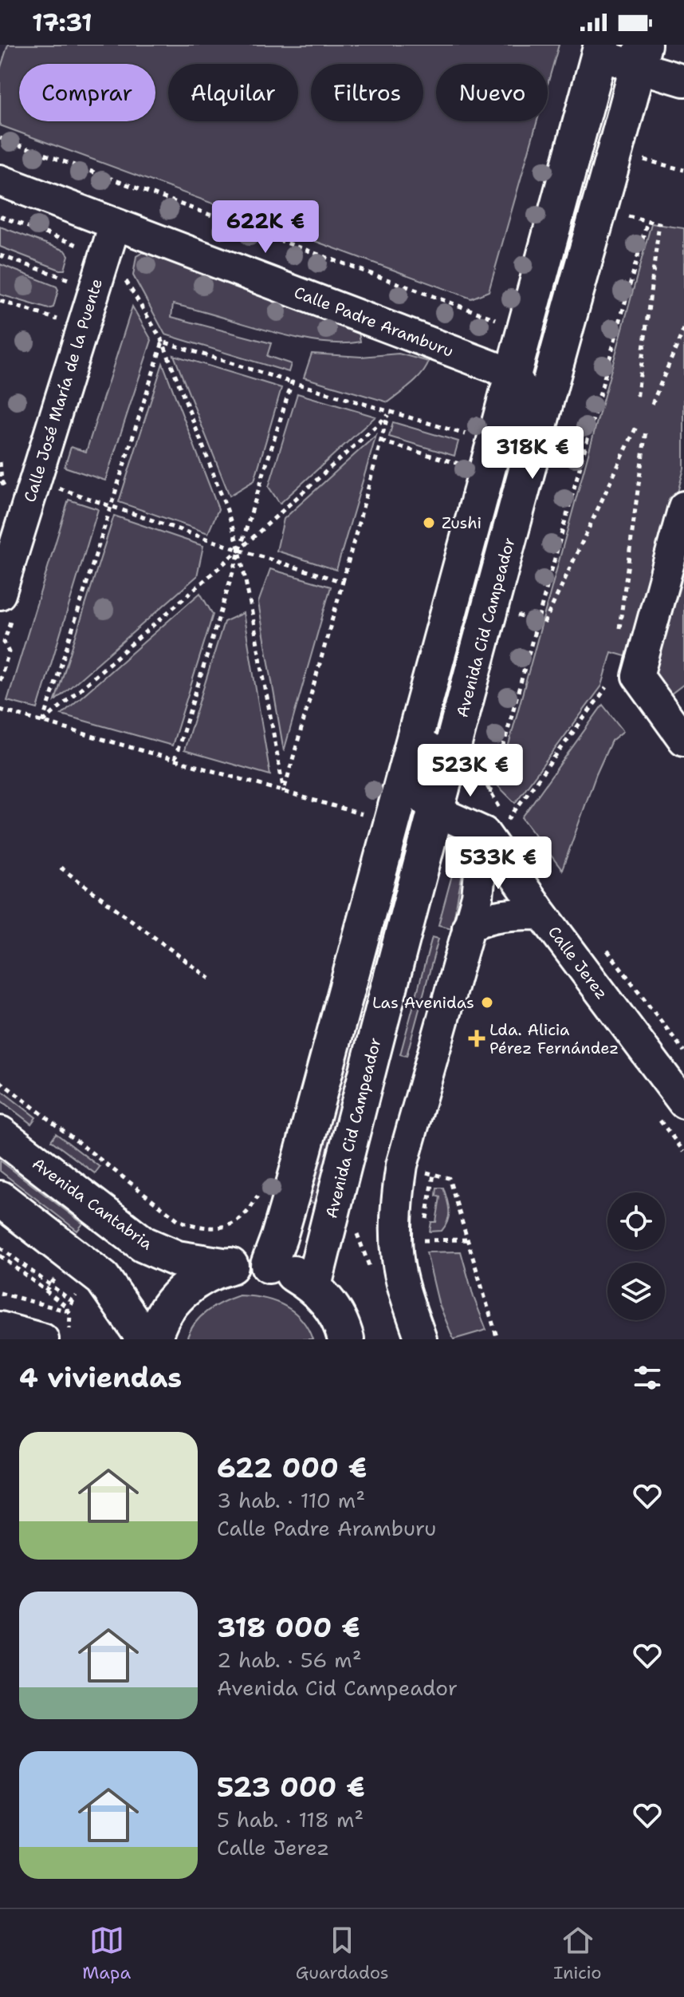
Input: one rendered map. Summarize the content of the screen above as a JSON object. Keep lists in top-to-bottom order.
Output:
{
  "streets": {
    "main road": ["Avenida Cid Campeador", "Avenida Cantabria"],
    "street": ["Calle Padre Aramburu", "Calle José María de la Puente", "Calle Jerez"]
  },
  "crossings": [
    ["Calle Padre Aramburu", "Calle José María de la Puente"]
  ],
  "places": {
    "other": ["Zushi", "Las Avenidas"],
    "health": ["Lda. Alicia Pérez Fernández"]
  },
  "page": {
    "status": "17:31",
    "chip": [
      "Comprar",
      "Alquilar",
      "Filtros",
      "Nuevo"
    ],
    "price": [
      "622K €",
      "318K €",
      "523K €",
      "533K €"
    ],
    "heading": "4 viviendas",
    "list": [
      {
        "name": "622 000 €",
        "note": "3 hab. · 110 m² · Calle Padre Aramburu"
      },
      {
        "name": "318 000 €",
        "note": "2 hab. · 56 m² · Avenida Cid Campeador"
      },
      {
        "name": "523 000 €",
        "note": "5 hab. · 118 m² · Calle Jerez"
      }
    ],
    "tabs": ["Mapa", "Guardados", "Inicio"]
  }
}
